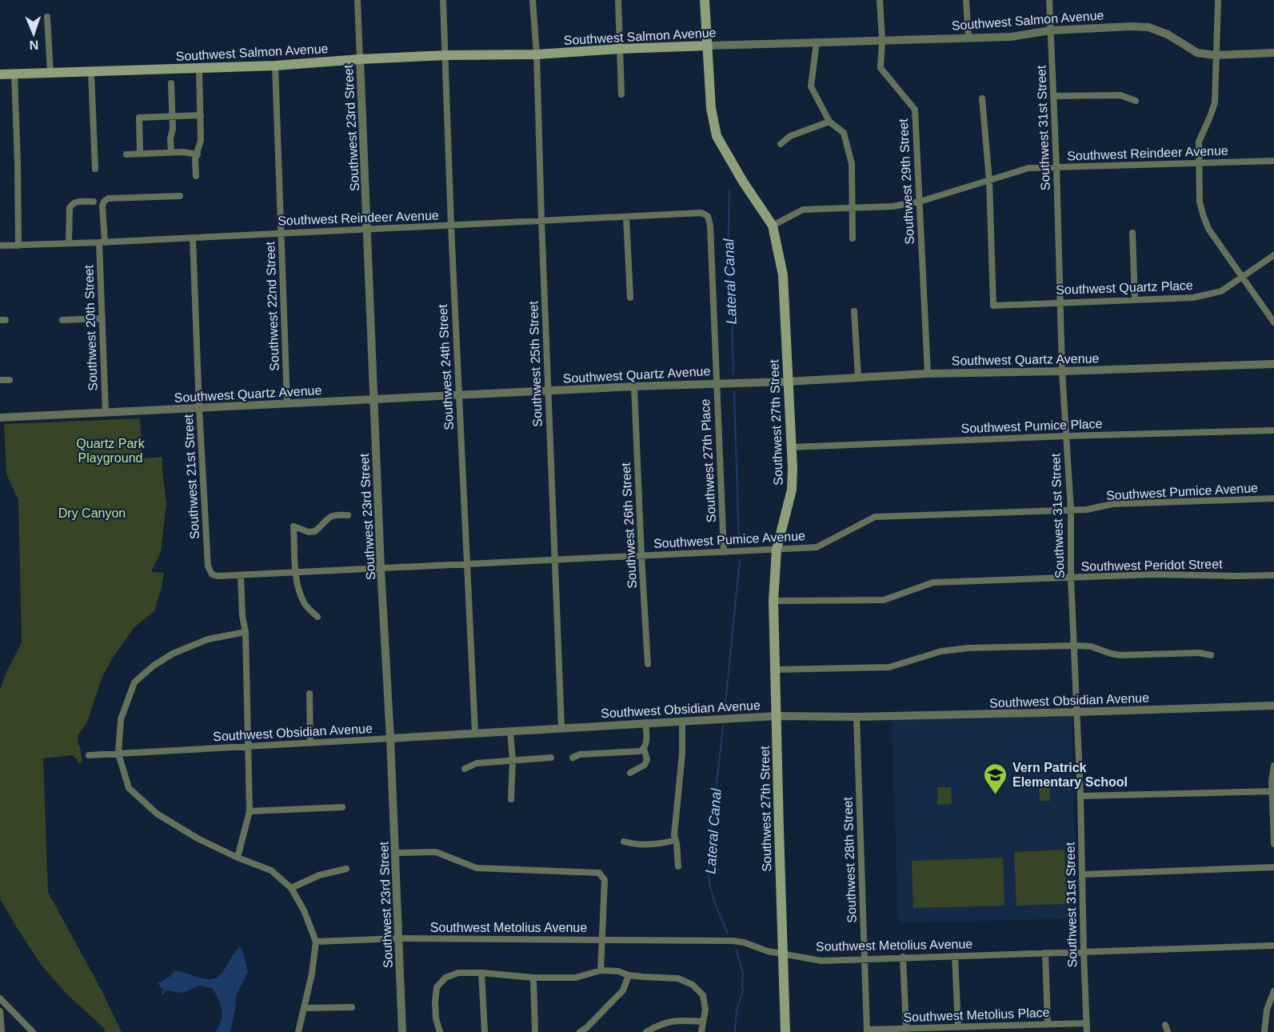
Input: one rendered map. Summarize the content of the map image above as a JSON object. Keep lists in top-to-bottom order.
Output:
{
  "streets": {
    "main road": ["Southwest Salmon Avenue", "Southwest 27th Street"],
    "street": [
      "Southwest 23rd Street",
      "Southwest 31st Street",
      "Southwest Reindeer Avenue",
      "Southwest 29th Street",
      "Southwest Quartz Place",
      "Southwest 22nd Street",
      "Southwest 20th Street",
      "Southwest Quartz Avenue",
      "Southwest 25th Street",
      "Southwest 24th Street",
      "Southwest Pumice Place",
      "Southwest 27th Place",
      "Southwest 21st Street",
      "Southwest Pumice Avenue",
      "Southwest 26th Street",
      "Southwest Peridot Street",
      "Southwest Obsidian Avenue",
      "Southwest 28th Street",
      "Southwest Metolius Avenue",
      "Southwest Metolius Place"
    ]
  },
  "crossings": [
    ["Southwest Salmon Avenue", "Southwest 23rd Street"],
    ["Southwest Salmon Avenue", "Southwest 31st Street"],
    ["Southwest Salmon Avenue", "Southwest 29th Street"],
    ["Southwest Salmon Avenue", "Southwest 22nd Street"],
    ["Southwest Salmon Avenue", "Southwest 25th Street"],
    ["Southwest Salmon Avenue", "Southwest 24th Street"],
    ["Southwest Salmon Avenue", "Southwest 27th Street"],
    ["Southwest 23rd Street", "Southwest Reindeer Avenue"],
    ["Southwest 23rd Street", "Southwest Quartz Avenue"],
    ["Southwest 23rd Street", "Southwest Pumice Avenue"],
    ["Southwest 23rd Street", "Southwest Obsidian Avenue"],
    ["Southwest 23rd Street", "Southwest Metolius Avenue"],
    ["Southwest 31st Street", "Southwest Reindeer Avenue"],
    ["Southwest 31st Street", "Southwest Quartz Place"],
    ["Southwest 31st Street", "Southwest Quartz Avenue"],
    ["Southwest 31st Street", "Southwest Pumice Place"],
    ["Southwest 31st Street", "Southwest Pumice Avenue"],
    ["Southwest 31st Street", "Southwest Peridot Street"],
    ["Southwest 31st Street", "Southwest Obsidian Avenue"],
    ["Southwest 31st Street", "Southwest Metolius Avenue"],
    ["Southwest 31st Street", "Southwest Metolius Place"],
    ["Southwest Reindeer Avenue", "Southwest 29th Street"],
    ["Southwest Reindeer Avenue", "Southwest Quartz Place"],
    ["Southwest Reindeer Avenue", "Southwest 22nd Street"],
    ["Southwest Reindeer Avenue", "Southwest 20th Street"],
    ["Southwest Reindeer Avenue", "Southwest 25th Street"],
    ["Southwest Reindeer Avenue", "Southwest 24th Street"],
    ["Southwest Reindeer Avenue", "Southwest 27th Street"],
    ["Southwest Reindeer Avenue", "Southwest 27th Place"],
    ["Southwest Reindeer Avenue", "Southwest 21st Street"],
    ["Southwest 29th Street", "Southwest Quartz Avenue"],
    ["Southwest 22nd Street", "Southwest Quartz Avenue"],
    ["Southwest 20th Street", "Southwest Quartz Avenue"],
    ["Southwest Quartz Avenue", "Southwest 25th Street"],
    ["Southwest Quartz Avenue", "Southwest 24th Street"],
    ["Southwest Quartz Avenue", "Southwest 27th Street"],
    ["Southwest Quartz Avenue", "Southwest 27th Place"],
    ["Southwest Quartz Avenue", "Southwest 21st Street"],
    ["Southwest Quartz Avenue", "Southwest 26th Street"],
    ["Southwest 25th Street", "Southwest Pumice Avenue"],
    ["Southwest 25th Street", "Southwest Obsidian Avenue"],
    ["Southwest 24th Street", "Southwest Pumice Avenue"],
    ["Southwest 24th Street", "Southwest Obsidian Avenue"],
    ["Southwest 27th Street", "Southwest Pumice Place"],
    ["Southwest 27th Street", "Southwest Pumice Avenue"],
    ["Southwest 27th Street", "Southwest Peridot Street"],
    ["Southwest 27th Street", "Southwest Obsidian Avenue"],
    ["Southwest 27th Street", "Southwest Metolius Avenue"],
    ["Southwest 27th Place", "Southwest Pumice Avenue"],
    ["Southwest 21st Street", "Southwest Pumice Avenue"],
    ["Southwest Pumice Avenue", "Southwest 26th Street"],
    ["Southwest Obsidian Avenue", "Southwest 28th Street"],
    ["Southwest 28th Street", "Southwest Metolius Avenue"],
    ["Southwest 28th Street", "Southwest Metolius Place"]
  ],
  "water": ["Lateral Canal"],
  "parks": ["Quartz Park Playground", "Dry Canyon"],
  "places": {
    "school or university": ["Vern Patrick Elementary School"]
  },
  "north": "bottom"
}
